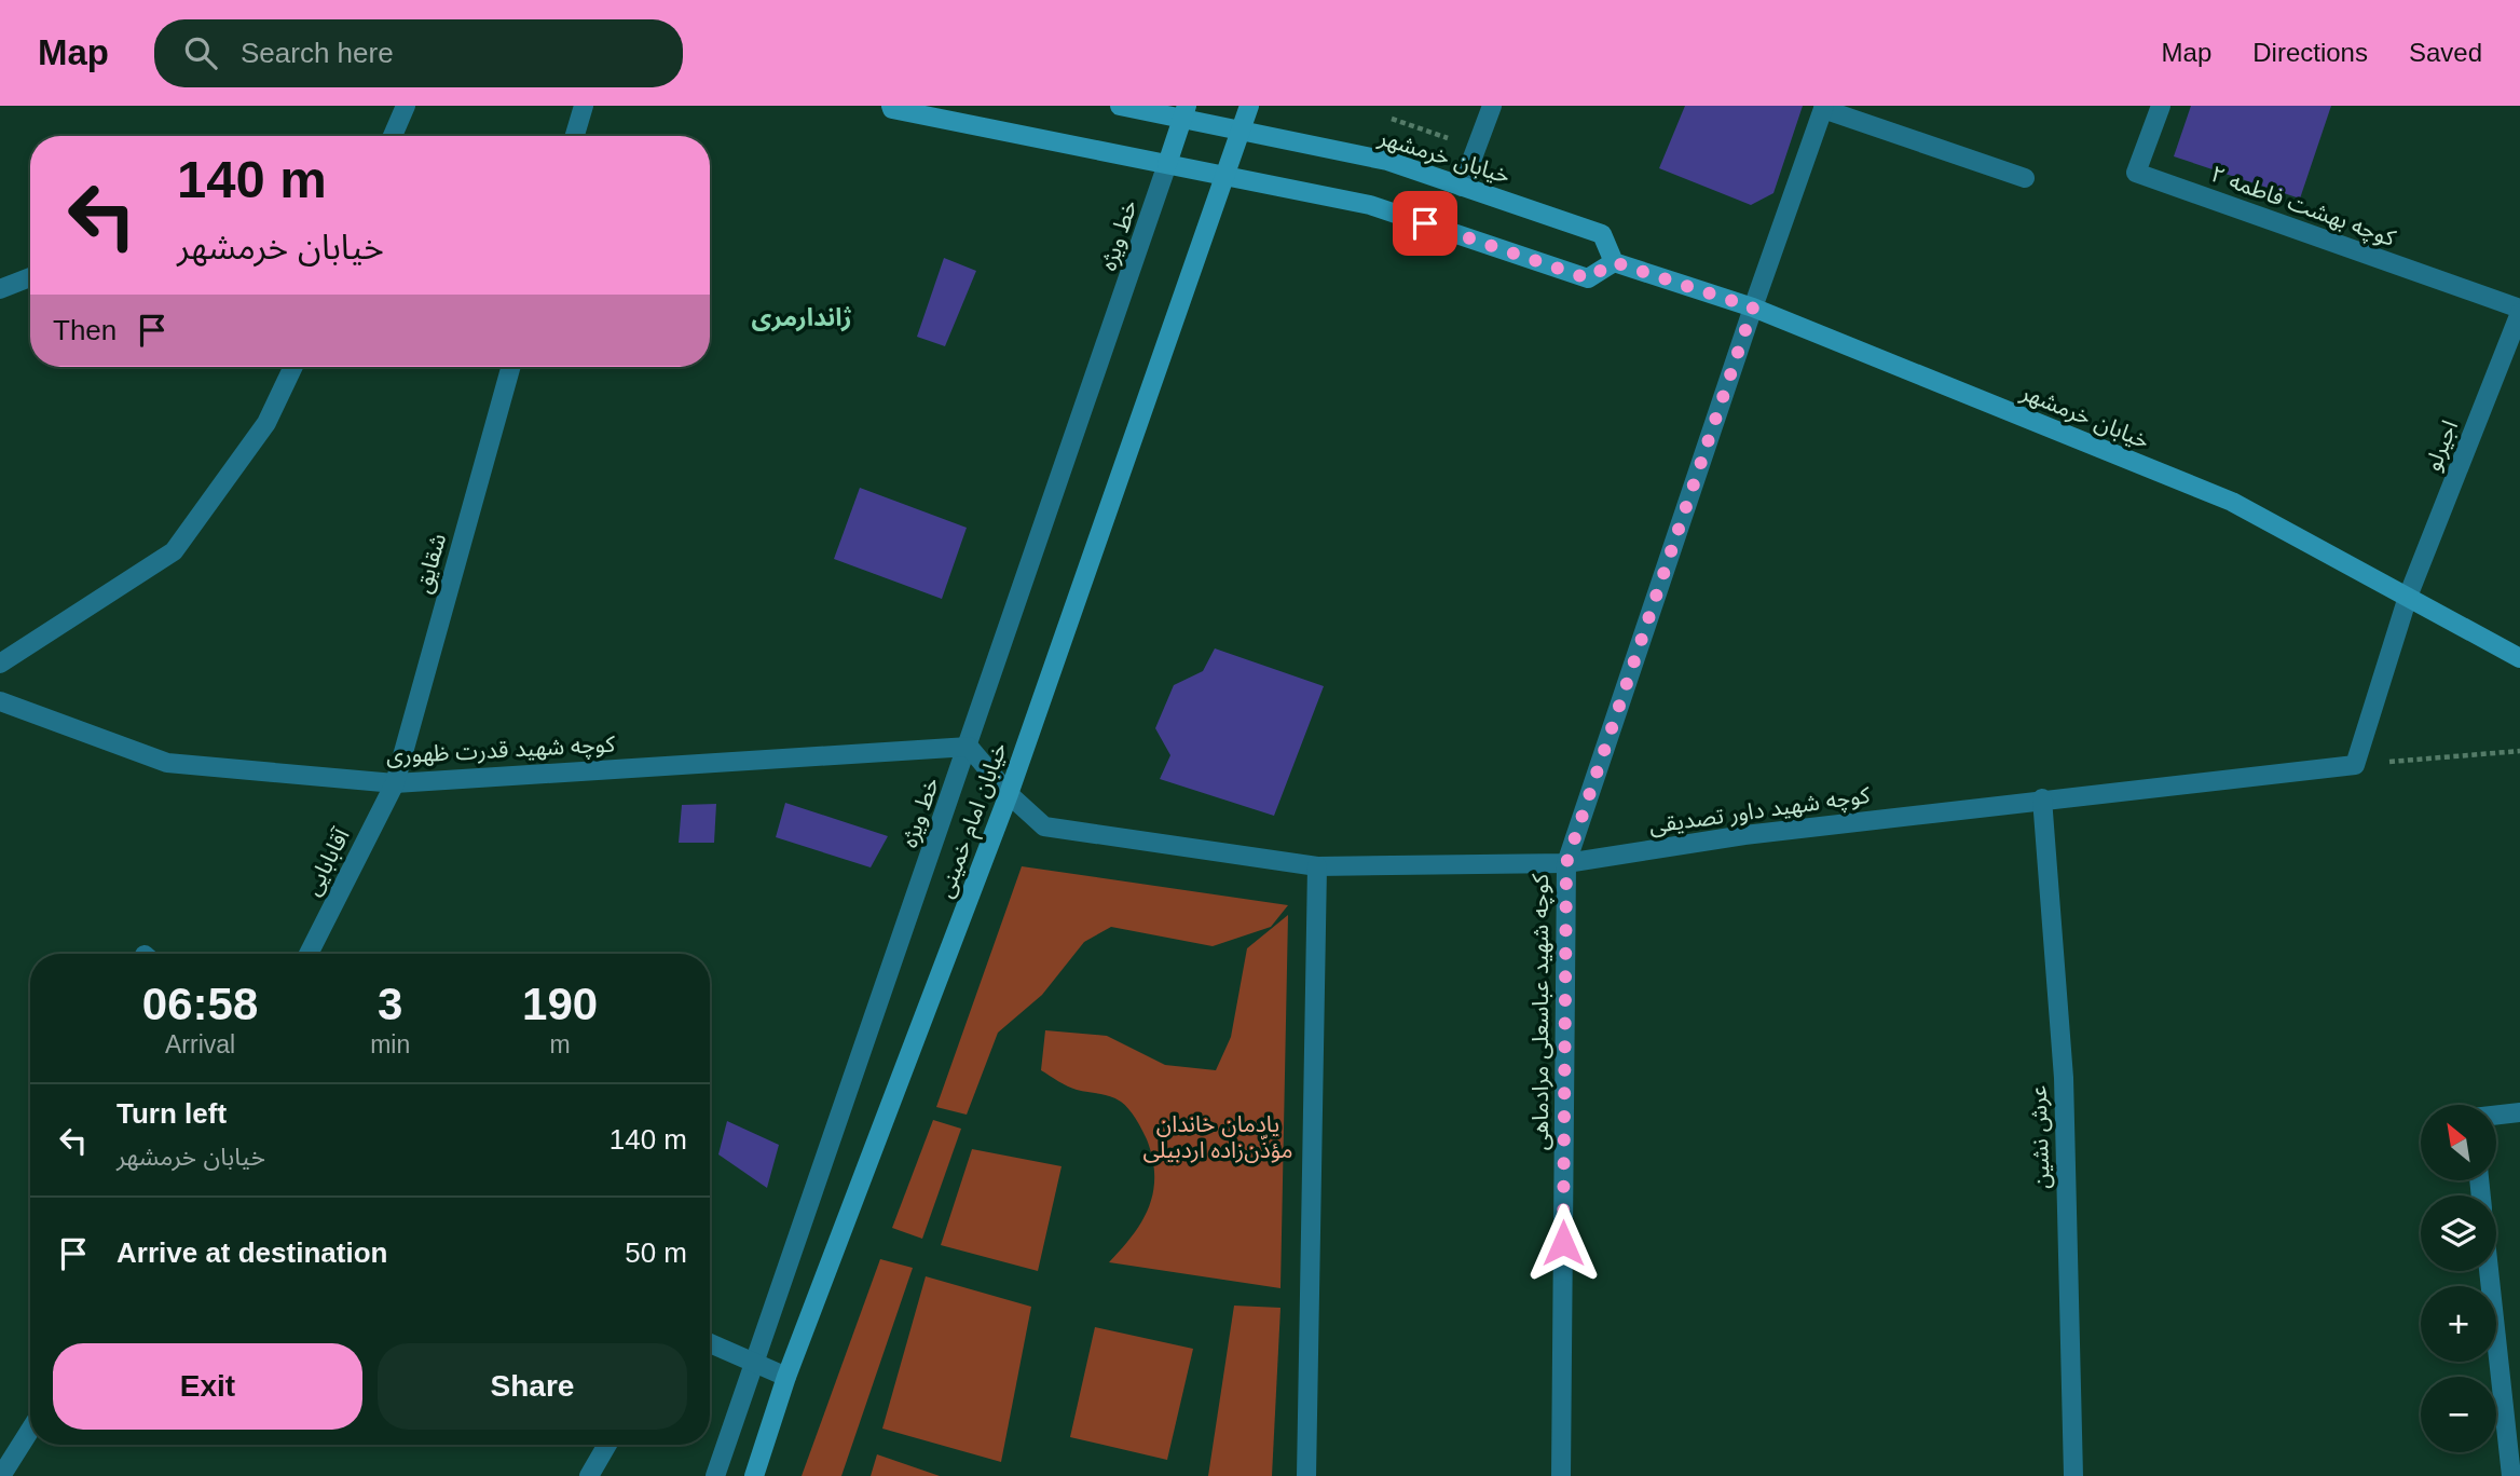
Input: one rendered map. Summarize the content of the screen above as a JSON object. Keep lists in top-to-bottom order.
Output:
{
  "streets": {
    "main road": ["خیابان خرمشهر", "خیابان امام خمینی"],
    "street": [
      "کوچه بهشت فاطمه ۲",
      "خط ویژه",
      "اجیرلو",
      "شقایق",
      "کوچه شهید قدرت ظهوری",
      "کوچه شهید داور تصدیقی",
      "آقابابایی",
      "کوچه شهید عباسعلی مرادماهی",
      "عرش نشین"
    ]
  },
  "crossings": [
    ["خیابان خرمشهر", "اجیرلو"],
    ["خیابان خرمشهر", "خیابان امام خمینی"],
    ["خیابان خرمشهر", "کوچه شهید عباسعلی مرادماهی"],
    ["کوچه بهشت فاطمه ۲", "اجیرلو"],
    ["خط ویژه", "کوچه شهید قدرت ظهوری"],
    ["خط ویژه", "کوچه شهید داور تصدیقی"],
    ["شقایق", "کوچه شهید قدرت ظهوری"],
    ["شقایق", "آقابابایی"],
    ["کوچه شهید قدرت ظهوری", "کوچه شهید داور تصدیقی"],
    ["کوچه شهید قدرت ظهوری", "آقابابایی"],
    ["کوچه شهید داور تصدیقی", "خیابان امام خمینی"],
    ["کوچه شهید داور تصدیقی", "کوچه شهید عباسعلی مرادماهی"],
    ["کوچه شهید داور تصدیقی", "عرش نشین"]
  ],
  "districts": ["ژاندارمری"],
  "parks": ["یادمان خاندان مؤذّن‌زاده اردبیلی"],
  "north": "top left",
  "page": {
    "header": "Map",
    "search": "Search here",
    "nav": ["Map", "Directions", "Saved"],
    "turn": ["140 m", "خیابان خرمشهر"],
    "then": "Then",
    "eta": [
      "06:58",
      "Arrival",
      "3",
      "min",
      "190",
      "m"
    ],
    "list": [
      {
        "name": "Turn left",
        "note": "خیابان خرمشهر",
        "value": "140 m"
      },
      {
        "name": "Arrive at destination",
        "value": "50 m"
      }
    ],
    "map_buttons": ["+", "−"],
    "buttons": ["Exit", "Share"]
  }
}
